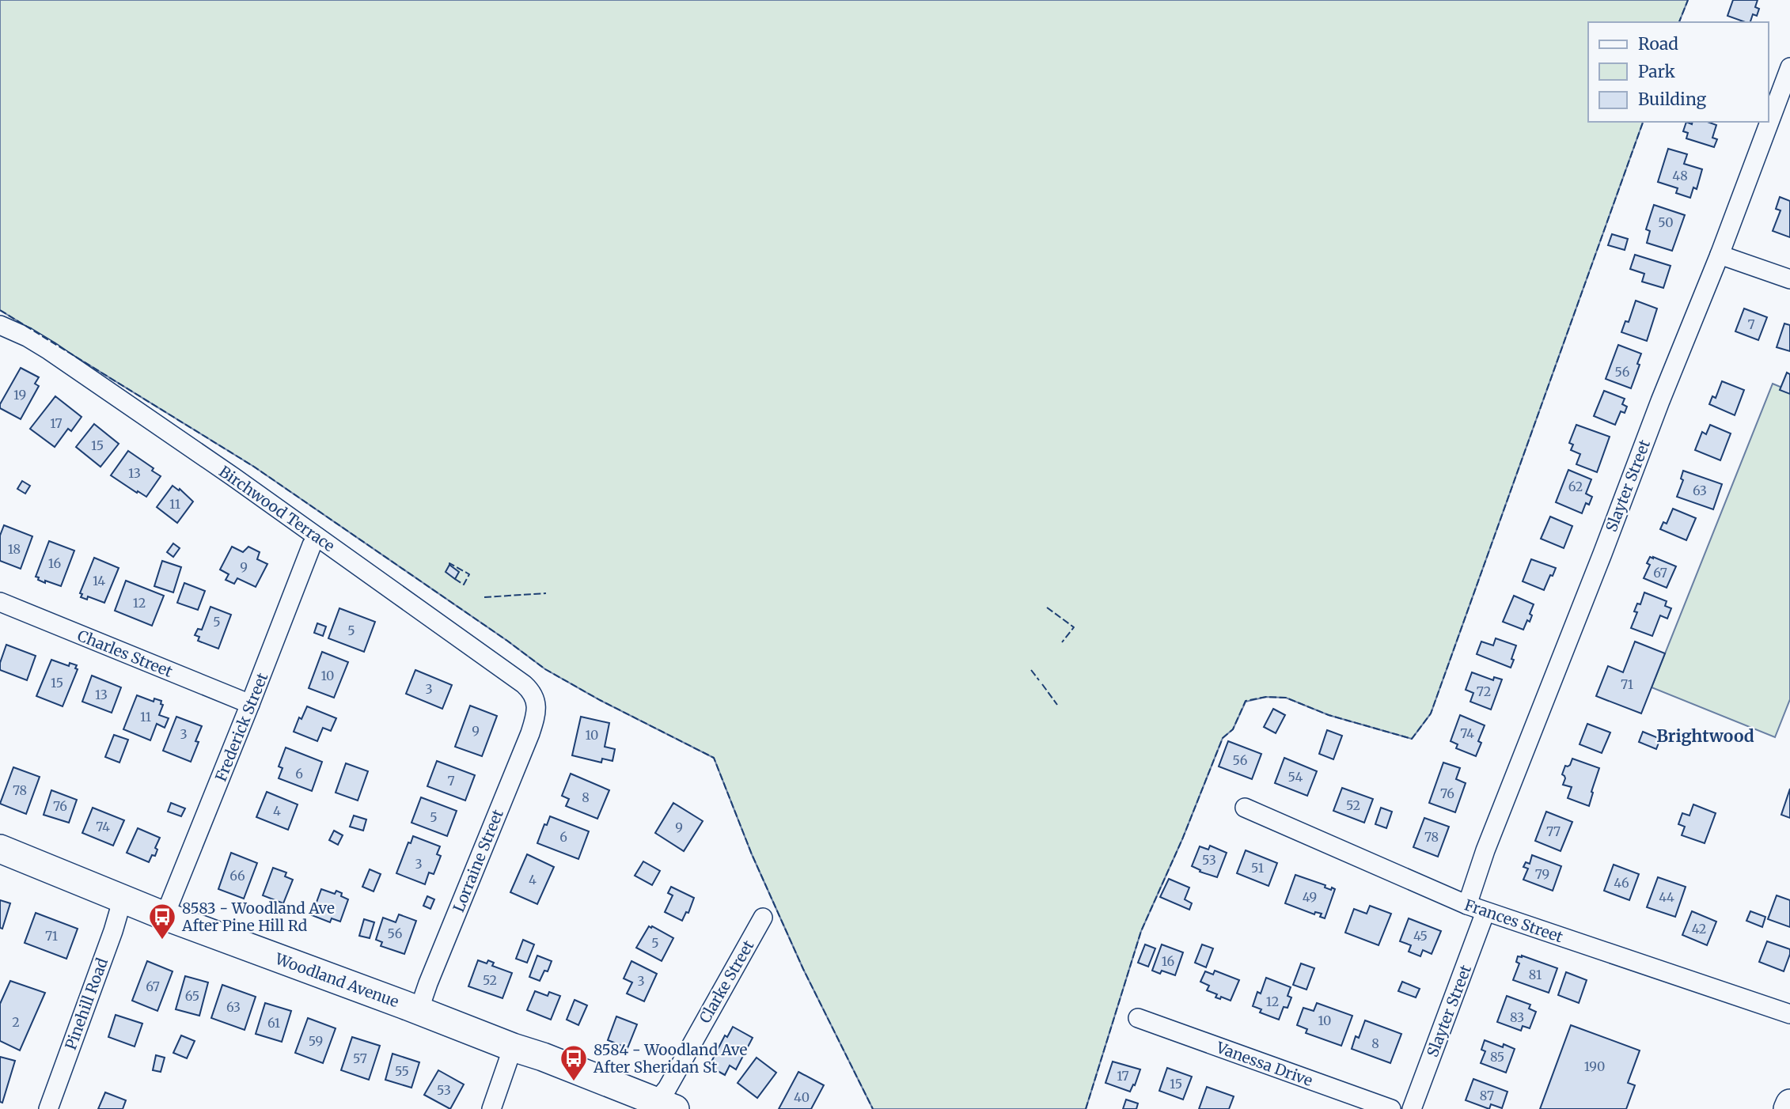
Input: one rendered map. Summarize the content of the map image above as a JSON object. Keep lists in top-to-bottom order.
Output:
{
  "streets": {
    "main road": ["Woodland Avenue"],
    "street": [
      "Slayter Street",
      "Birchwood Terrace",
      "Charles Street",
      "Frederick Street",
      "Lorraine Street",
      "Frances Street",
      "Clarke Street",
      "Pinehill Road",
      "Vanessa Drive"
    ]
  },
  "crossings": [
    ["Slayter Street", "Frances Street"],
    ["Birchwood Terrace", "Frederick Street"],
    ["Birchwood Terrace", "Lorraine Street"],
    ["Charles Street", "Frederick Street"],
    ["Frederick Street", "Woodland Avenue"],
    ["Lorraine Street", "Woodland Avenue"],
    ["Woodland Avenue", "Clarke Street"],
    ["Woodland Avenue", "Pinehill Road"]
  ],
  "districts": ["Brightwood"],
  "places": {
    "bus stop": ["8583 - Woodland Ave After Pine Hill Rd", "8584 - Woodland Ave After Sheridan St"]
  },
  "house_numbers": [
    "48",
    "50",
    "7",
    "56",
    "19",
    "17",
    "15",
    "13",
    "62",
    "63",
    "11",
    "18",
    "16",
    "9",
    "67",
    "14",
    "12",
    "5",
    "5",
    "10",
    "15",
    "71",
    "3",
    "72",
    "13",
    "11",
    "9",
    "74",
    "3",
    "10",
    "56",
    "6",
    "54",
    "7",
    "78",
    "76",
    "8",
    "52",
    "76",
    "4",
    "5",
    "74",
    "9",
    "77",
    "6",
    "78",
    "53",
    "3",
    "51",
    "79",
    "66",
    "4",
    "46",
    "49",
    "44",
    "42",
    "56",
    "71",
    "45",
    "5",
    "16",
    "81",
    "52",
    "3",
    "67",
    "65",
    "12",
    "63",
    "83",
    "10",
    "2",
    "61",
    "59",
    "8",
    "85",
    "57",
    "190",
    "55",
    "17",
    "15",
    "53",
    "87",
    "40"
  ],
  "legend": ["Road", "Park", "Building"]
}
